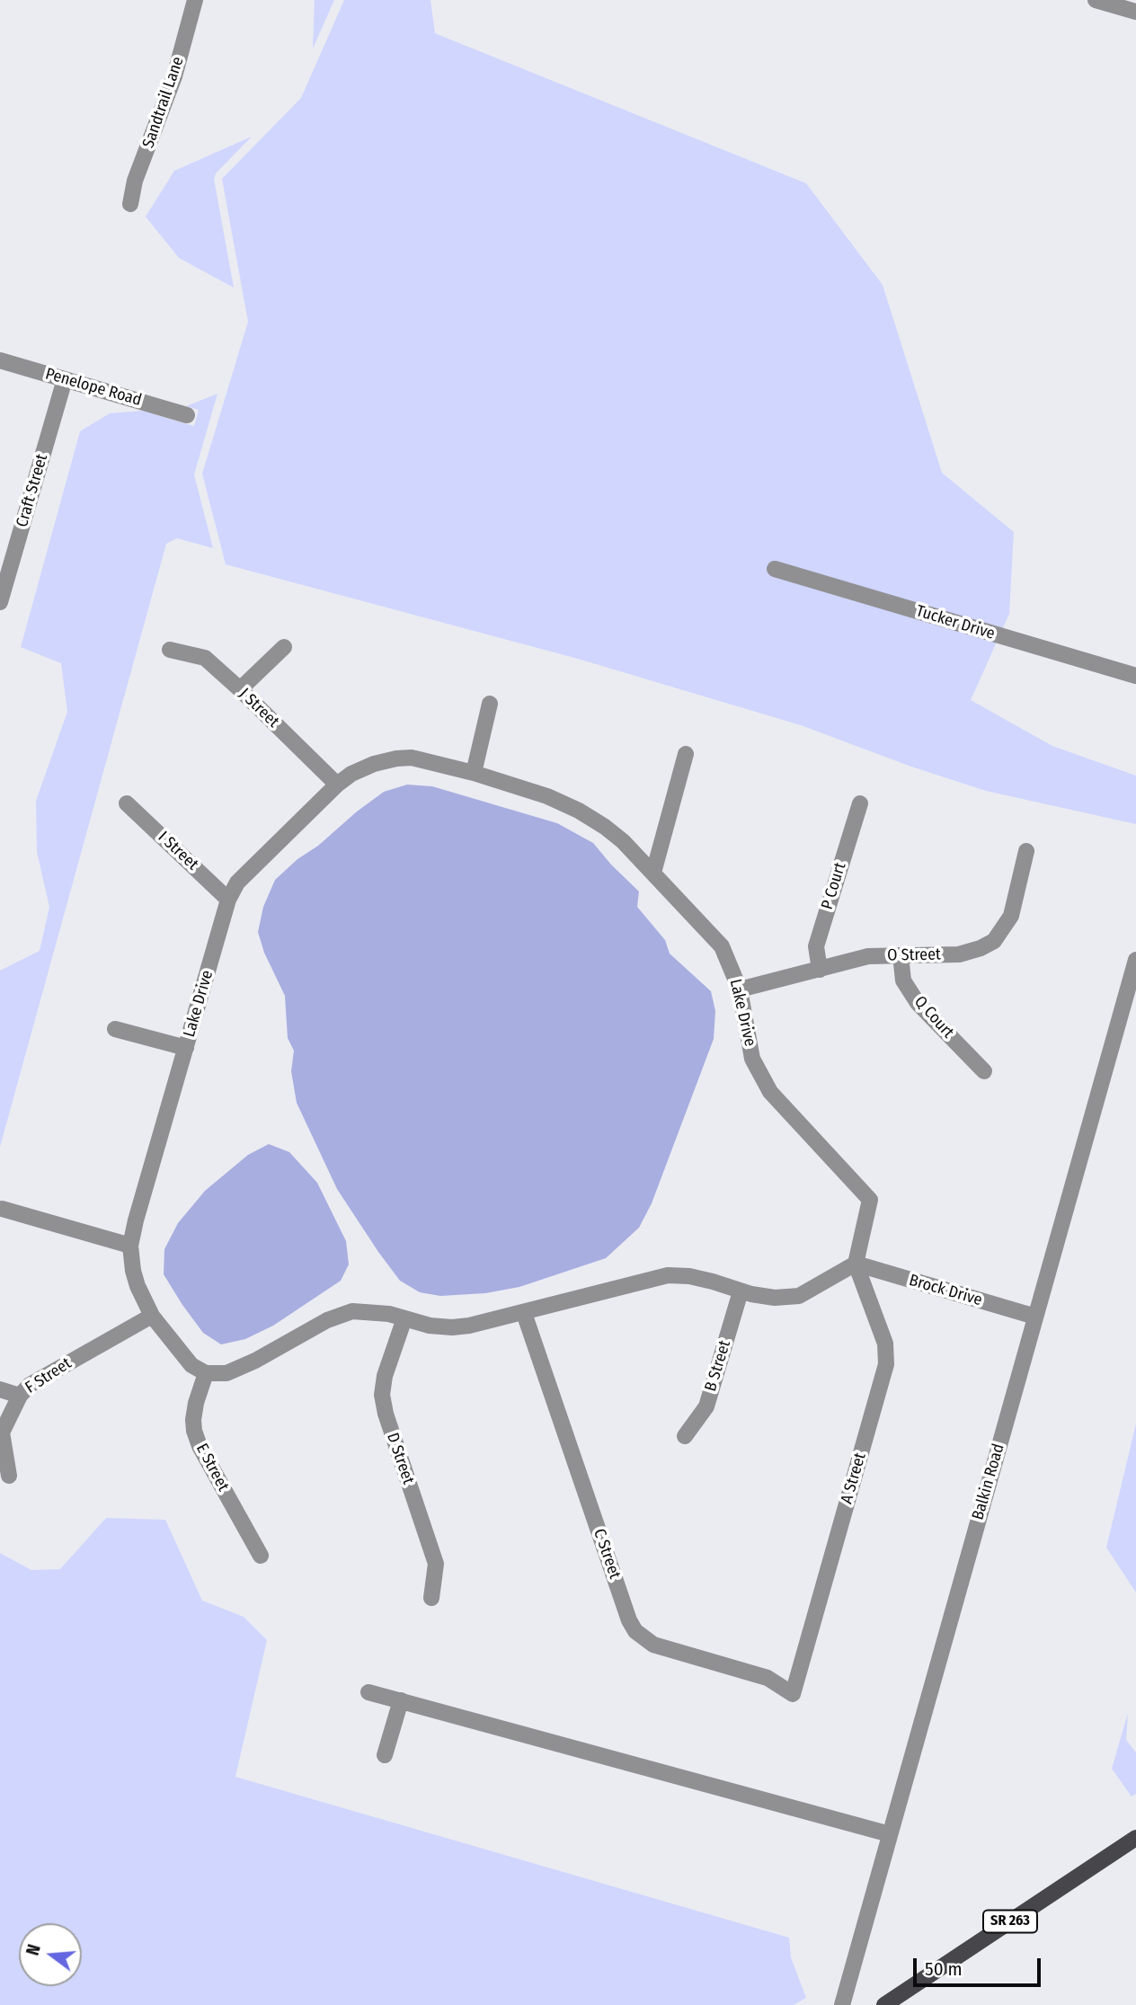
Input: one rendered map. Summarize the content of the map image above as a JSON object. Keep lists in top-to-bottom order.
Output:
{
  "streets": {
    "main road": ["SR 263"],
    "street": [
      "Sandtrail Lane",
      "Penelope Road",
      "Craft Street",
      "Tucker Drive",
      "J Street",
      "I Street",
      "P Court",
      "O Street",
      "Lake Drive",
      "Q Court",
      "Brock Drive",
      "B Street",
      "F Street",
      "D Street",
      "E Street",
      "A Street",
      "Balkin Road",
      "C Street"
    ]
  },
  "crossings": [
    ["Penelope Road", "Craft Street"],
    ["J Street", "Lake Drive"],
    ["I Street", "Lake Drive"],
    ["P Court", "O Street"],
    ["O Street", "Lake Drive"],
    ["O Street", "Q Court"],
    ["Lake Drive", "Brock Drive"],
    ["Lake Drive", "F Street"],
    ["Lake Drive", "E Street"],
    ["Lake Drive", "A Street"],
    ["Brock Drive", "A Street"],
    ["Brock Drive", "Balkin Road"],
    ["A Street", "C Street"]
  ],
  "scale_bar": "50 m",
  "north": "left"
}
